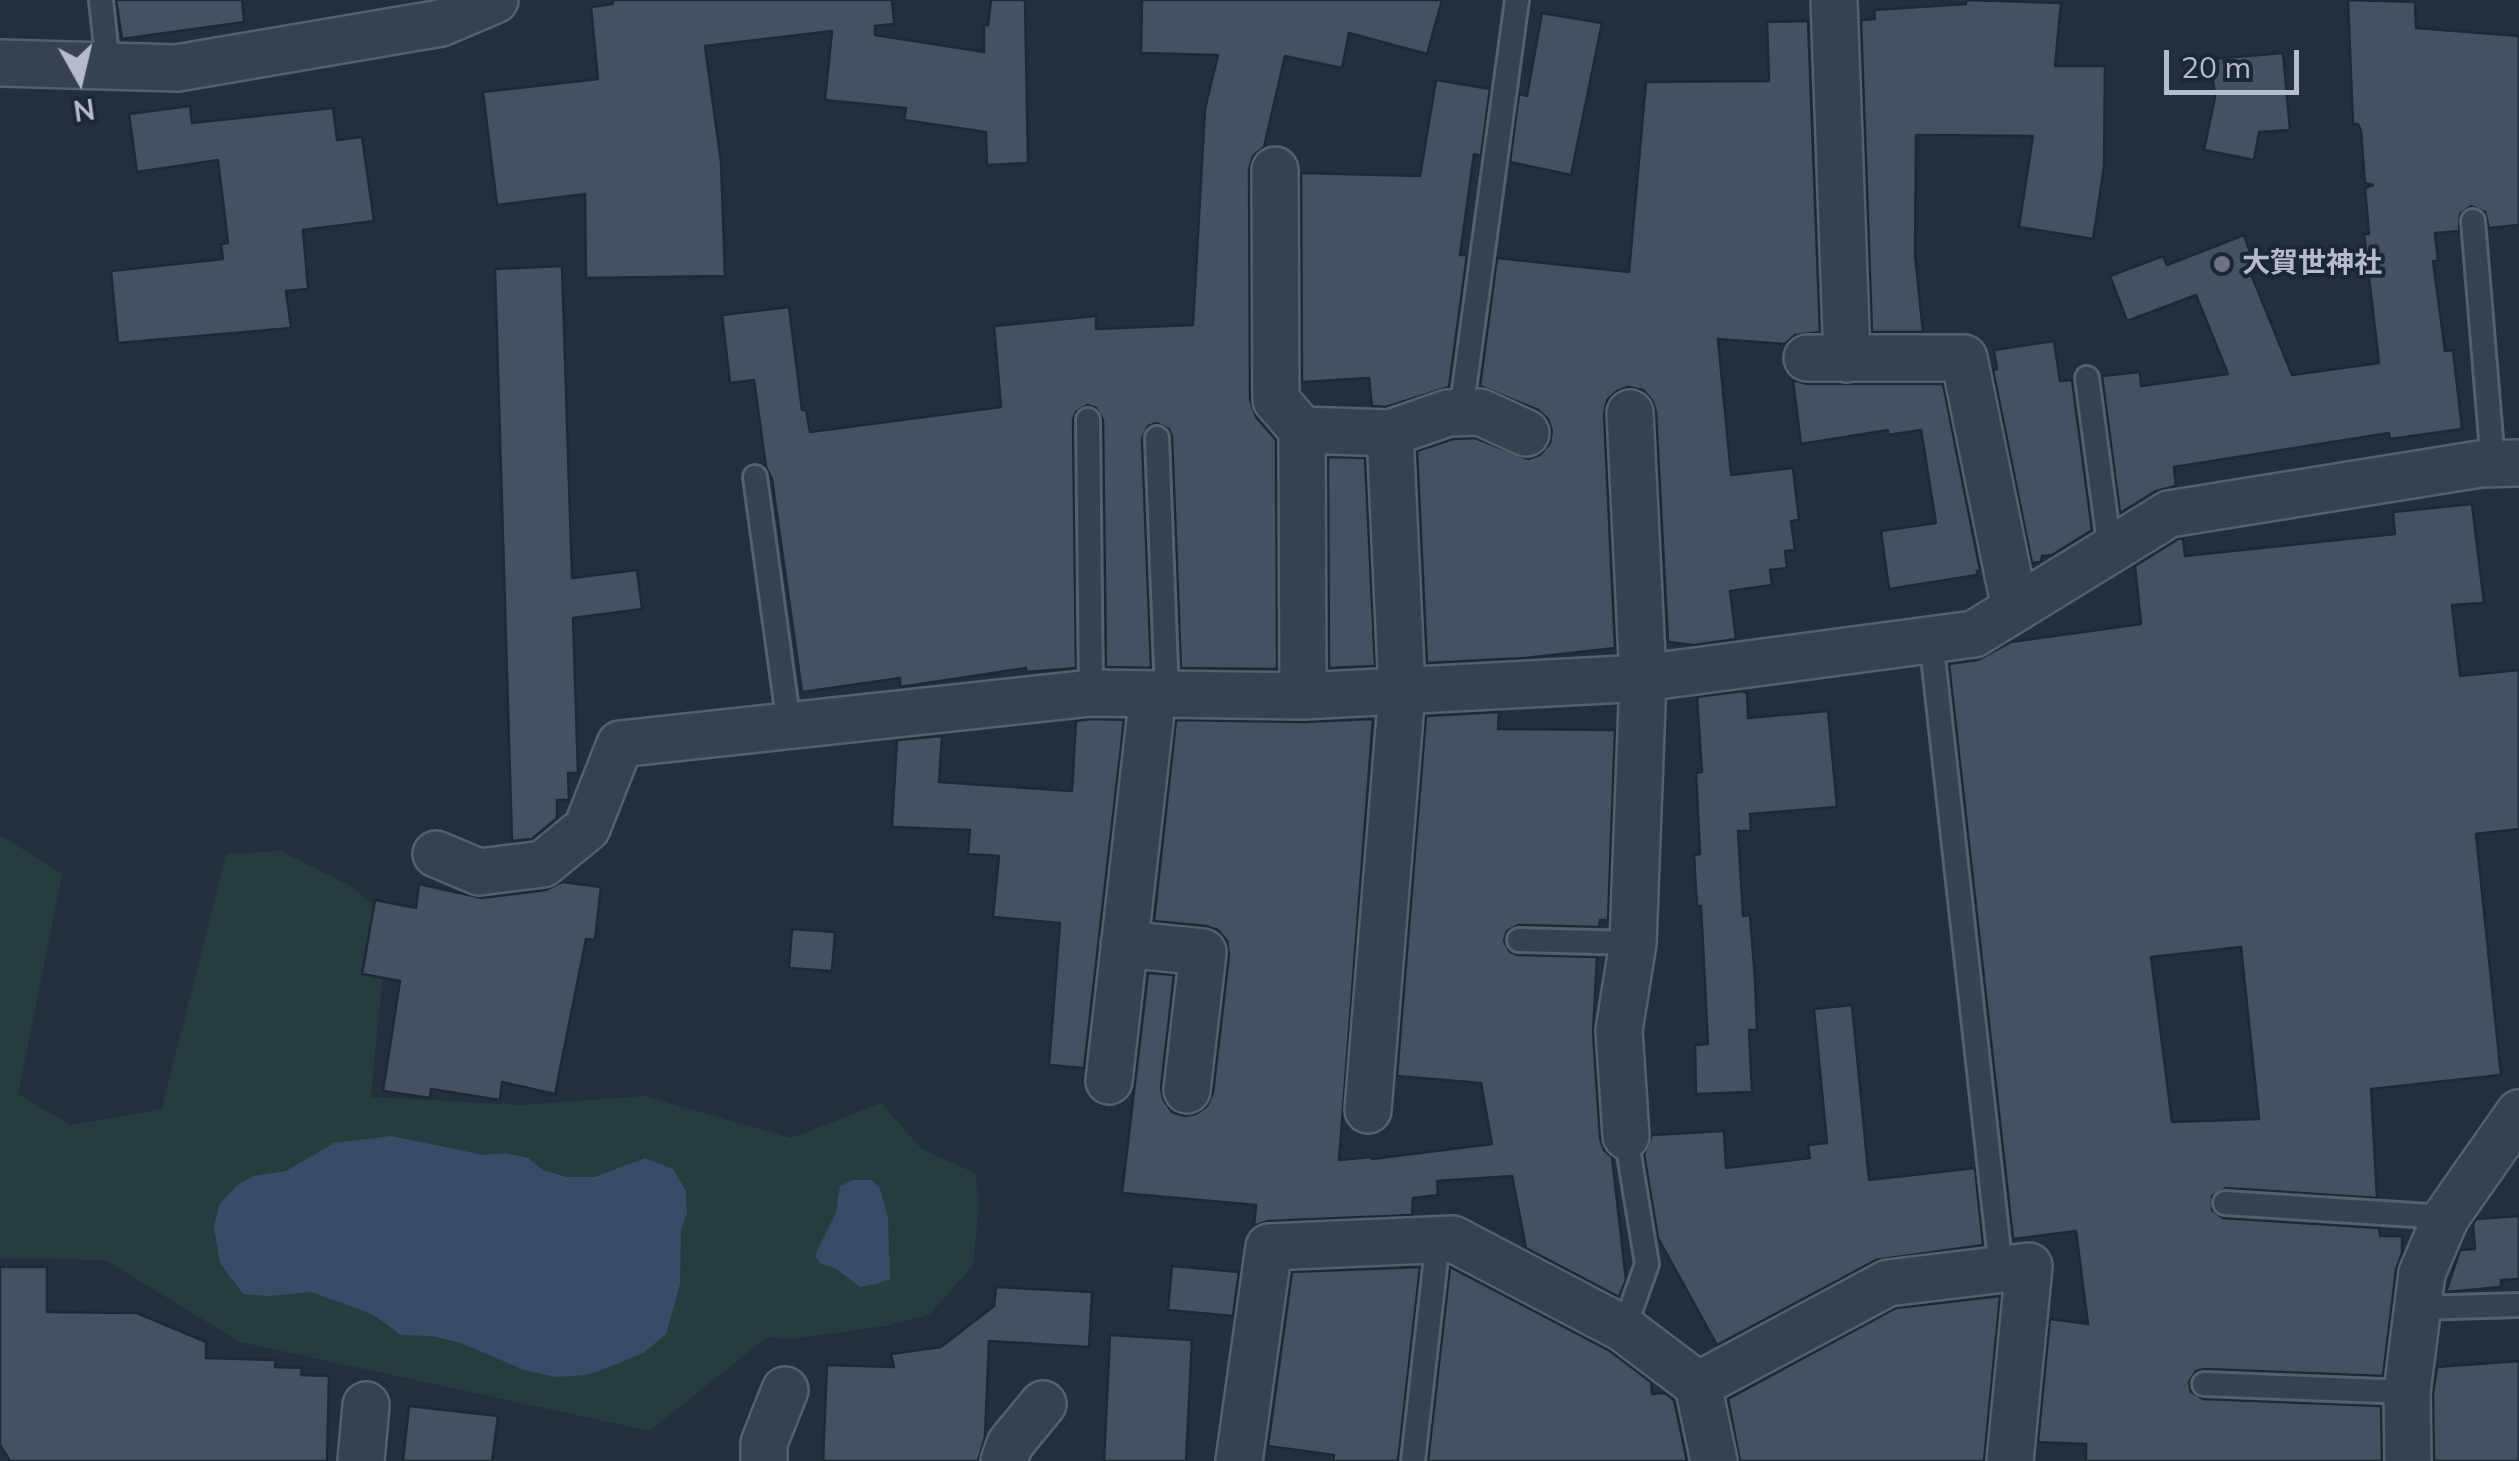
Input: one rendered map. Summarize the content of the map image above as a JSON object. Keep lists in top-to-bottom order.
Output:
{
  "places": ["大賀世神社"],
  "scale_bar": "20 m",
  "north": "bottom"
}
